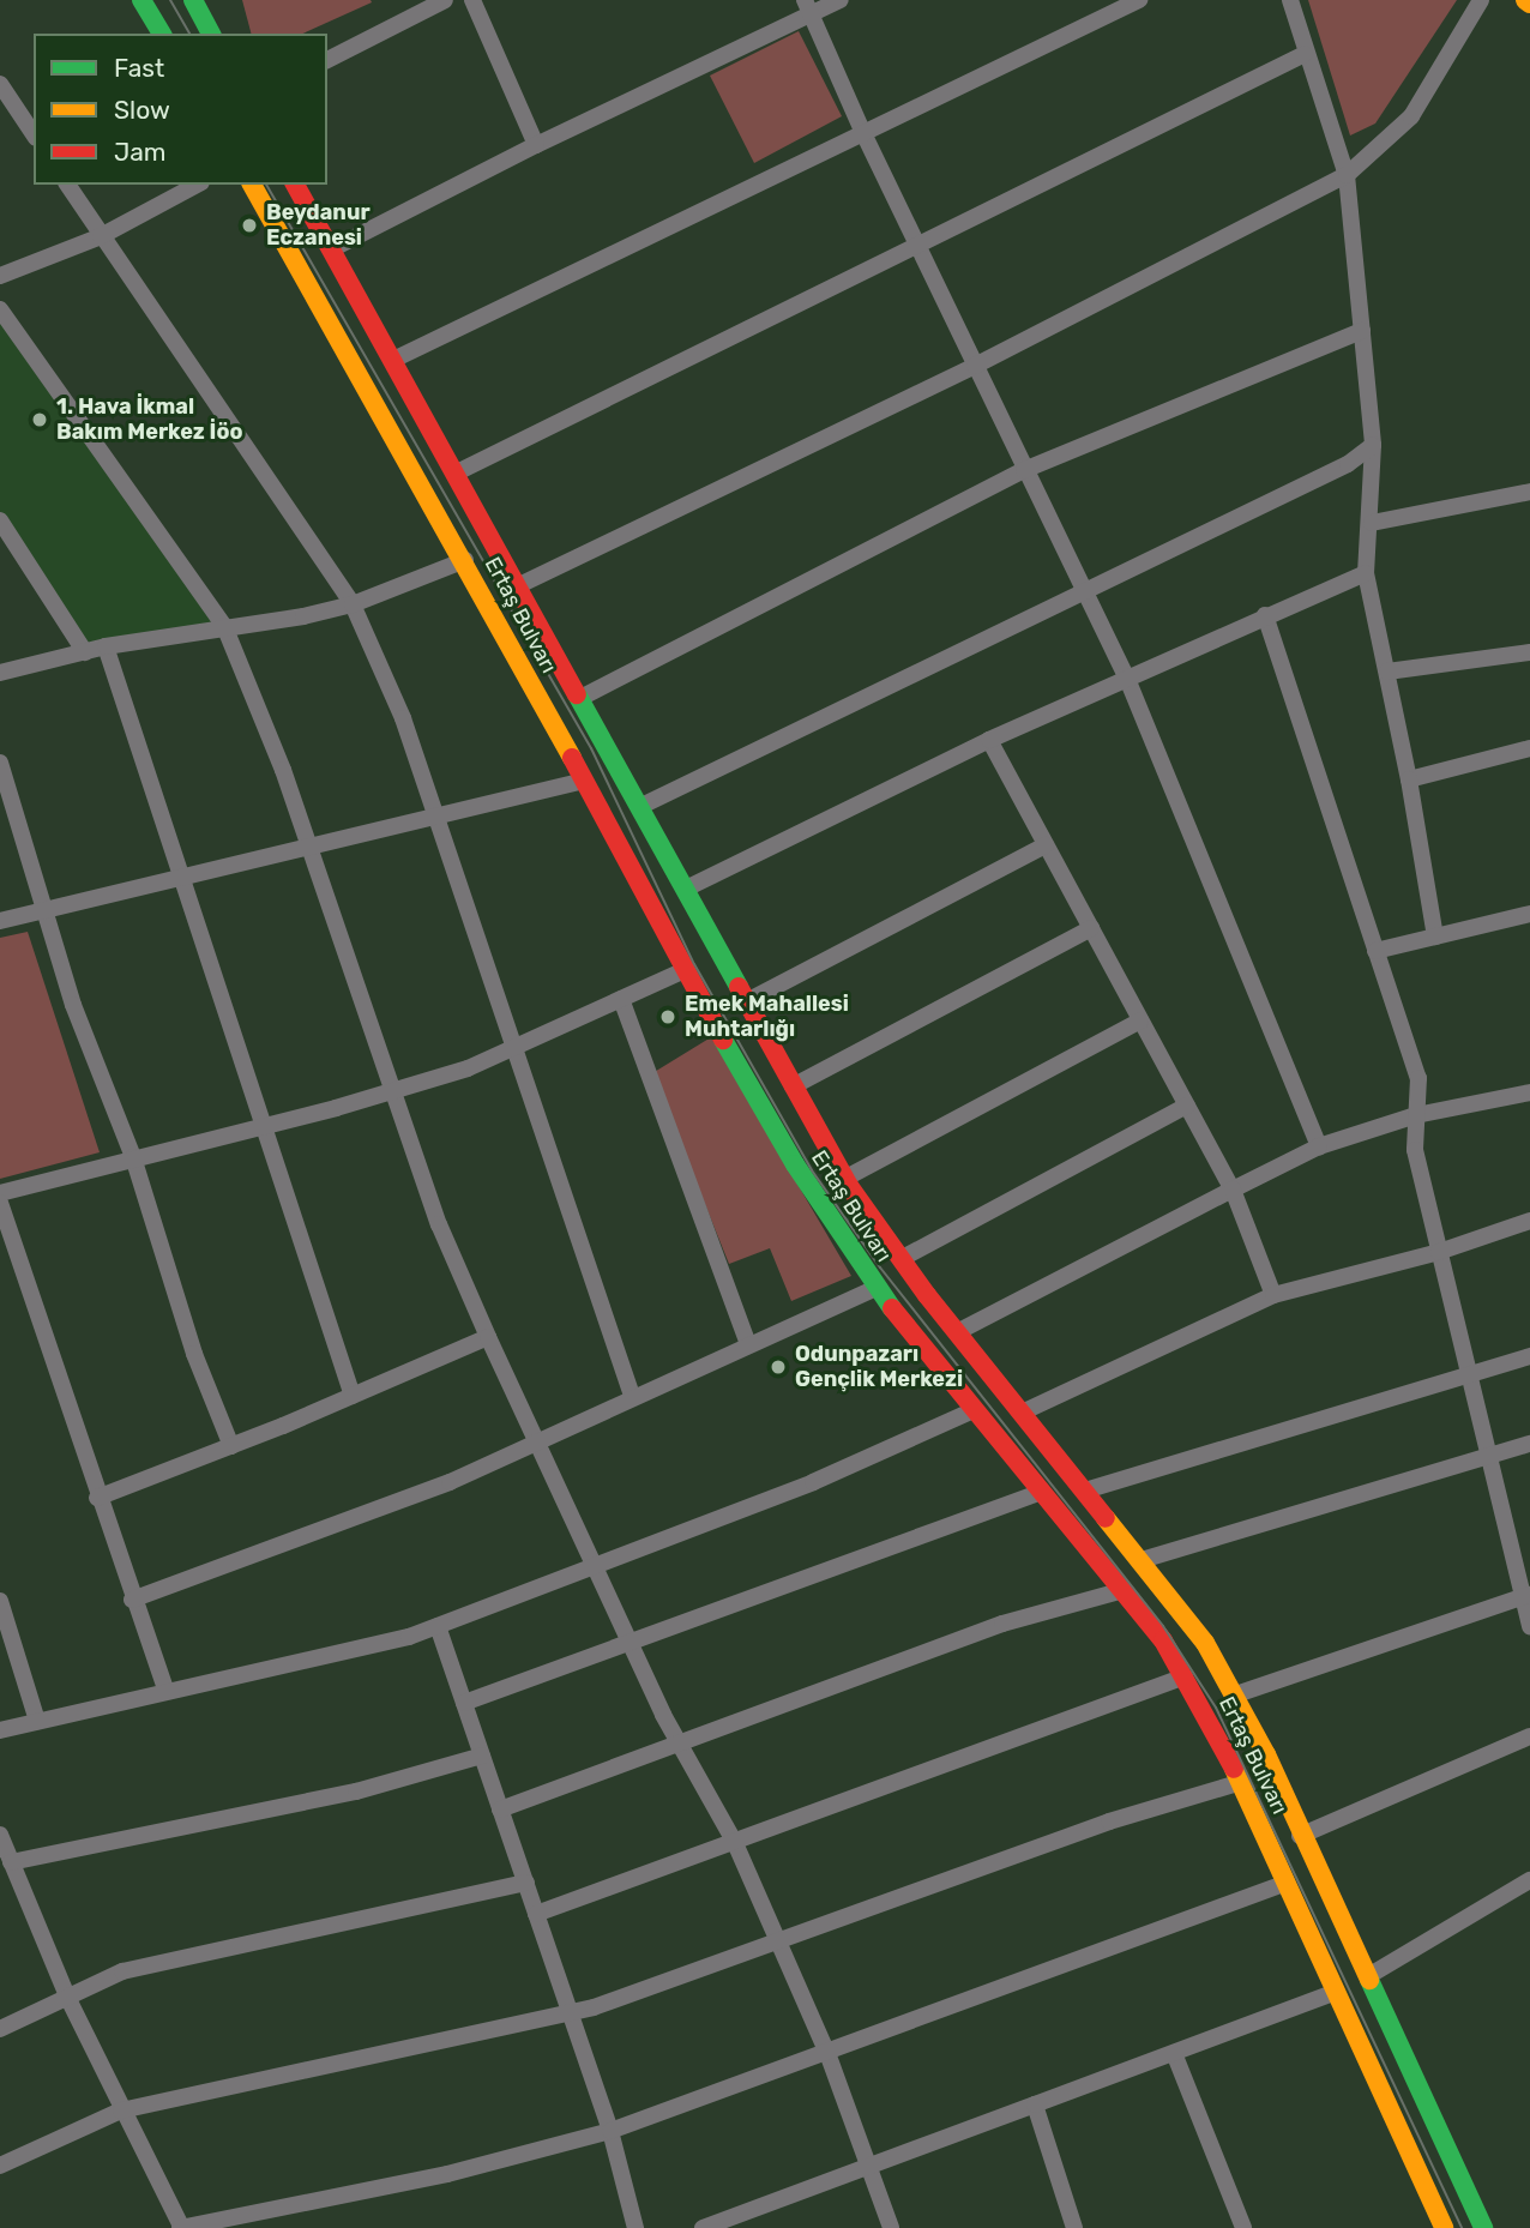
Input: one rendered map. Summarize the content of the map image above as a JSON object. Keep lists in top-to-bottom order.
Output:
{
  "streets": {
    "main road": ["Ertaş Bulvarı"]
  },
  "places": [
    "Beydanur Eczanesi",
    "1. Hava İkmal Bakım Merkez İöo",
    "Emek Mahallesi Muhtarlığı",
    "Odunpazarı Gençlik Merkezi"
  ],
  "legend": ["Fast", "Slow", "Jam"]
}
